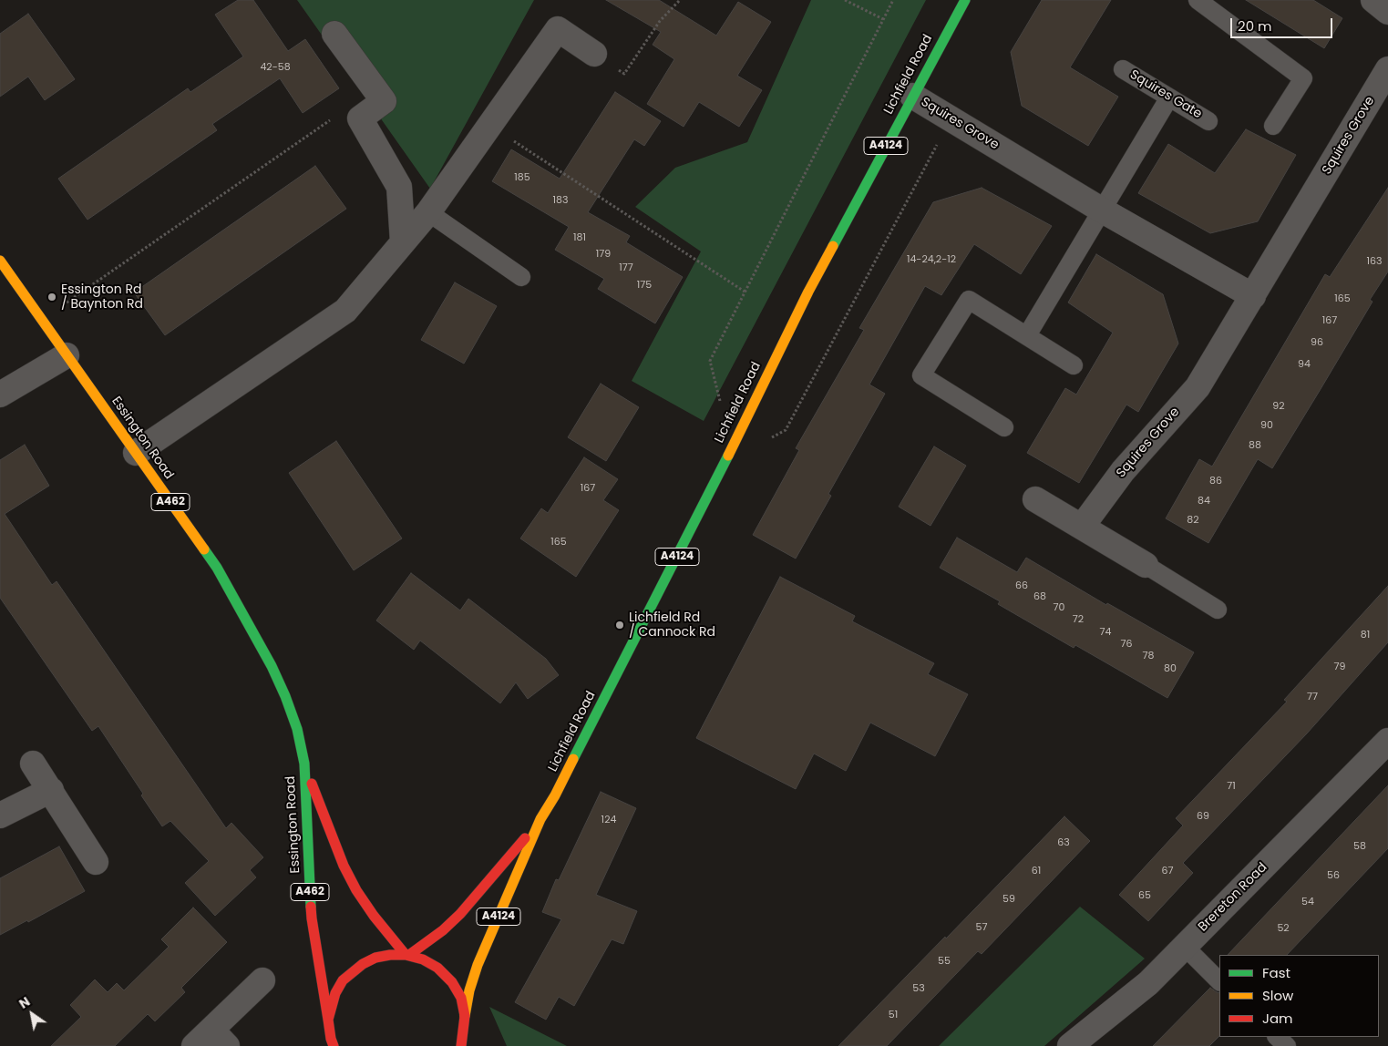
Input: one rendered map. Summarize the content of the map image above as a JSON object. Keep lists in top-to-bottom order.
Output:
{
  "streets": {
    "main road": [
      "Lichfield Road",
      "A4124",
      "Essington Road",
      "A462"
    ],
    "street": ["Squires Grove", "Brereton Road"],
    "lane": ["Squires Gate"]
  },
  "crossings": [
    ["Lichfield Road", "Squires Grove"],
    ["Lichfield Road", "Essington Road"]
  ],
  "places": ["Essington Rd / Baynton Rd", "Lichfield Rd / Cannock Rd"],
  "house_numbers": [
    "42-58",
    "185",
    "183",
    "181",
    "179",
    "14-24,2-12",
    "163",
    "177",
    "175",
    "165",
    "167",
    "96",
    "94",
    "92",
    "90",
    "88",
    "86",
    "167",
    "84",
    "82",
    "165",
    "66",
    "68",
    "70",
    "72",
    "74",
    "81",
    "76",
    "78",
    "79",
    "80",
    "77",
    "71",
    "69",
    "124",
    "63",
    "58",
    "61",
    "67",
    "56",
    "65",
    "59",
    "54",
    "57",
    "52",
    "55",
    "53",
    "51"
  ],
  "legend": ["Fast", "Slow", "Jam"],
  "scale_bar": "20 m",
  "north": "top left"
}
